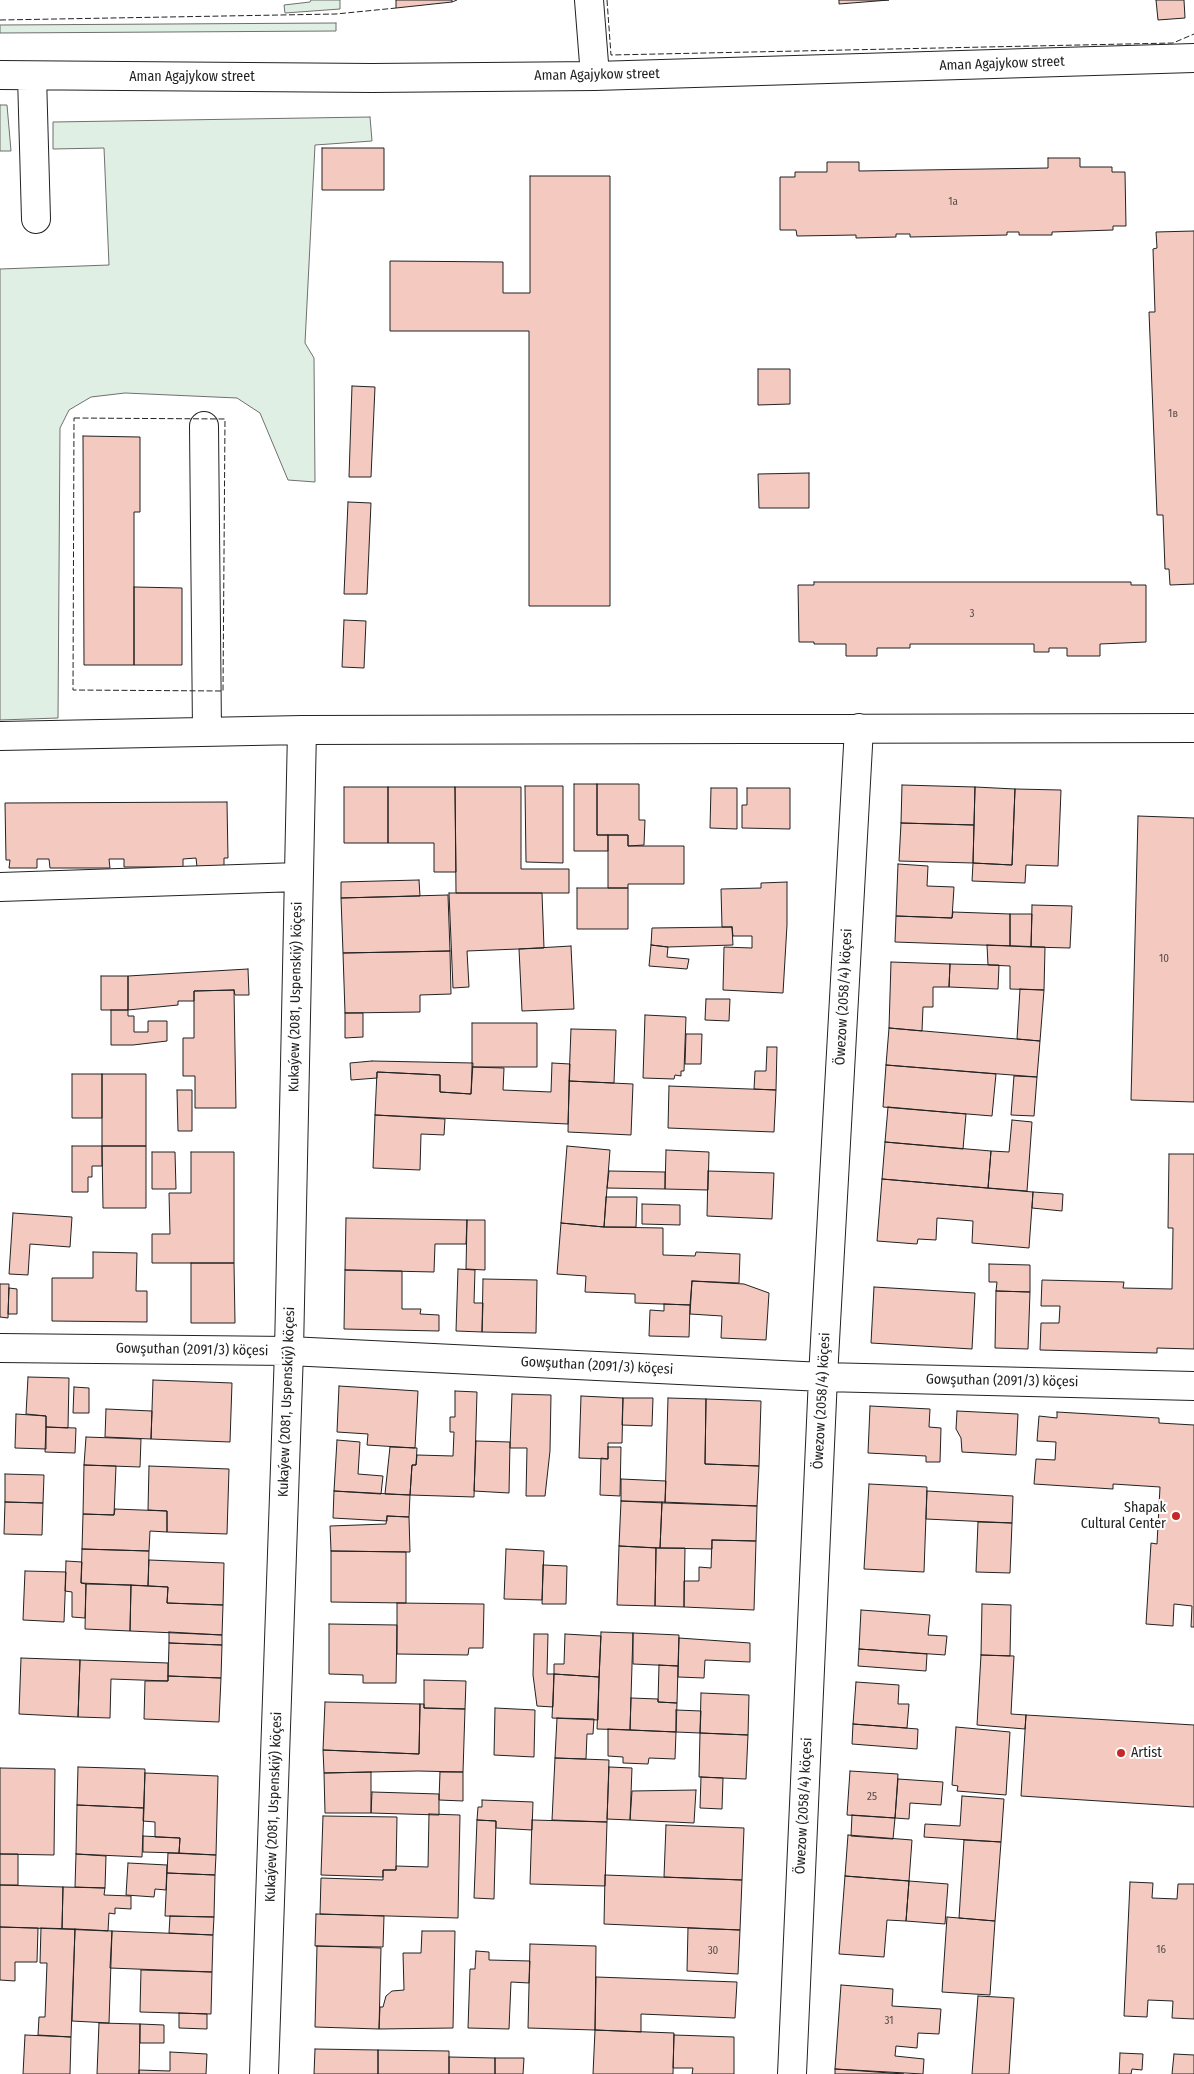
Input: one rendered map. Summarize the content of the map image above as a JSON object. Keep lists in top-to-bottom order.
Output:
{
  "streets": {
    "street": [
      "Aman Agajykow street",
      "Kukaýew (2081, Uspenskiý) köçesi",
      "Öwezow (2058/4) köçesi",
      "Gowşuthan (2091/3) köçesi"
    ]
  },
  "crossings": [
    ["Kukaýew (2081, Uspenskiý) köçesi", "Gowşuthan (2091/3) köçesi"],
    ["Öwezow (2058/4) köçesi", "Gowşuthan (2091/3) köçesi"]
  ],
  "places": ["Shapak Cultural Center", "Artist"],
  "house_numbers": [
    "1а",
    "1в",
    "3",
    "10",
    "25",
    "16",
    "30",
    "31"
  ]
}
